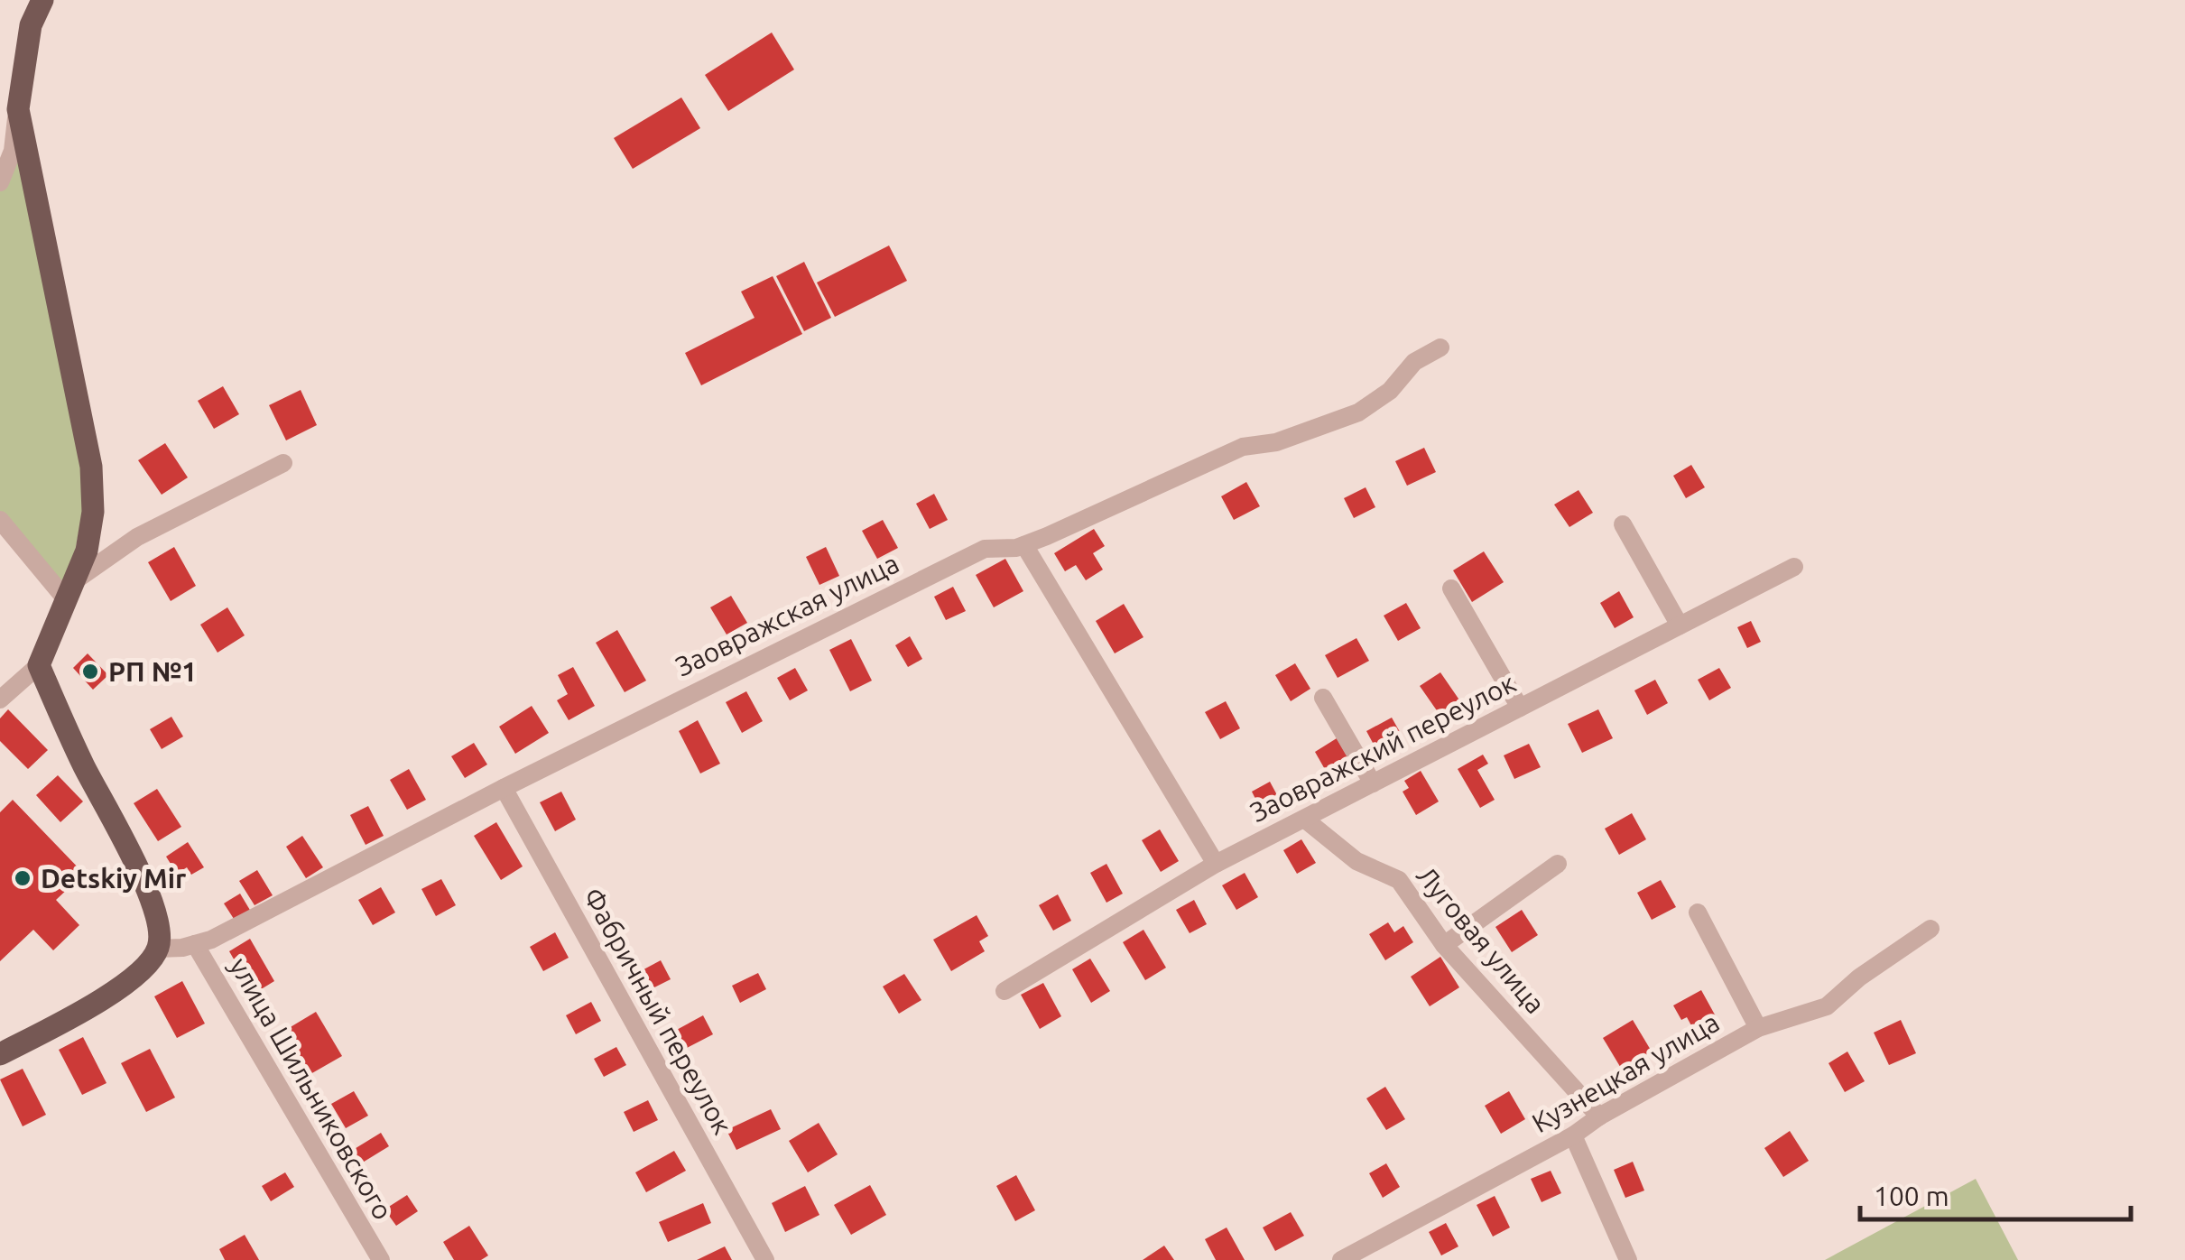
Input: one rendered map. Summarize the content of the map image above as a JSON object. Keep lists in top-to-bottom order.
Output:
{
  "streets": {
    "street": [
      "Заовражская улица",
      "Заовражский переулок",
      "Луговая улица",
      "Фабричный переулок",
      "Кузнецкая улица",
      "улица Шильниковского"
    ]
  },
  "crossings": [
    ["Заовражская улица", "Фабричный переулок"],
    ["Заовражская улица", "улица Шильниковского"],
    ["Заовражский переулок", "Луговая улица"],
    ["Луговая улица", "Кузнецкая улица"]
  ],
  "places": ["РП №1", "Detskiy Mir"],
  "scale_bar": "100 m"
}
